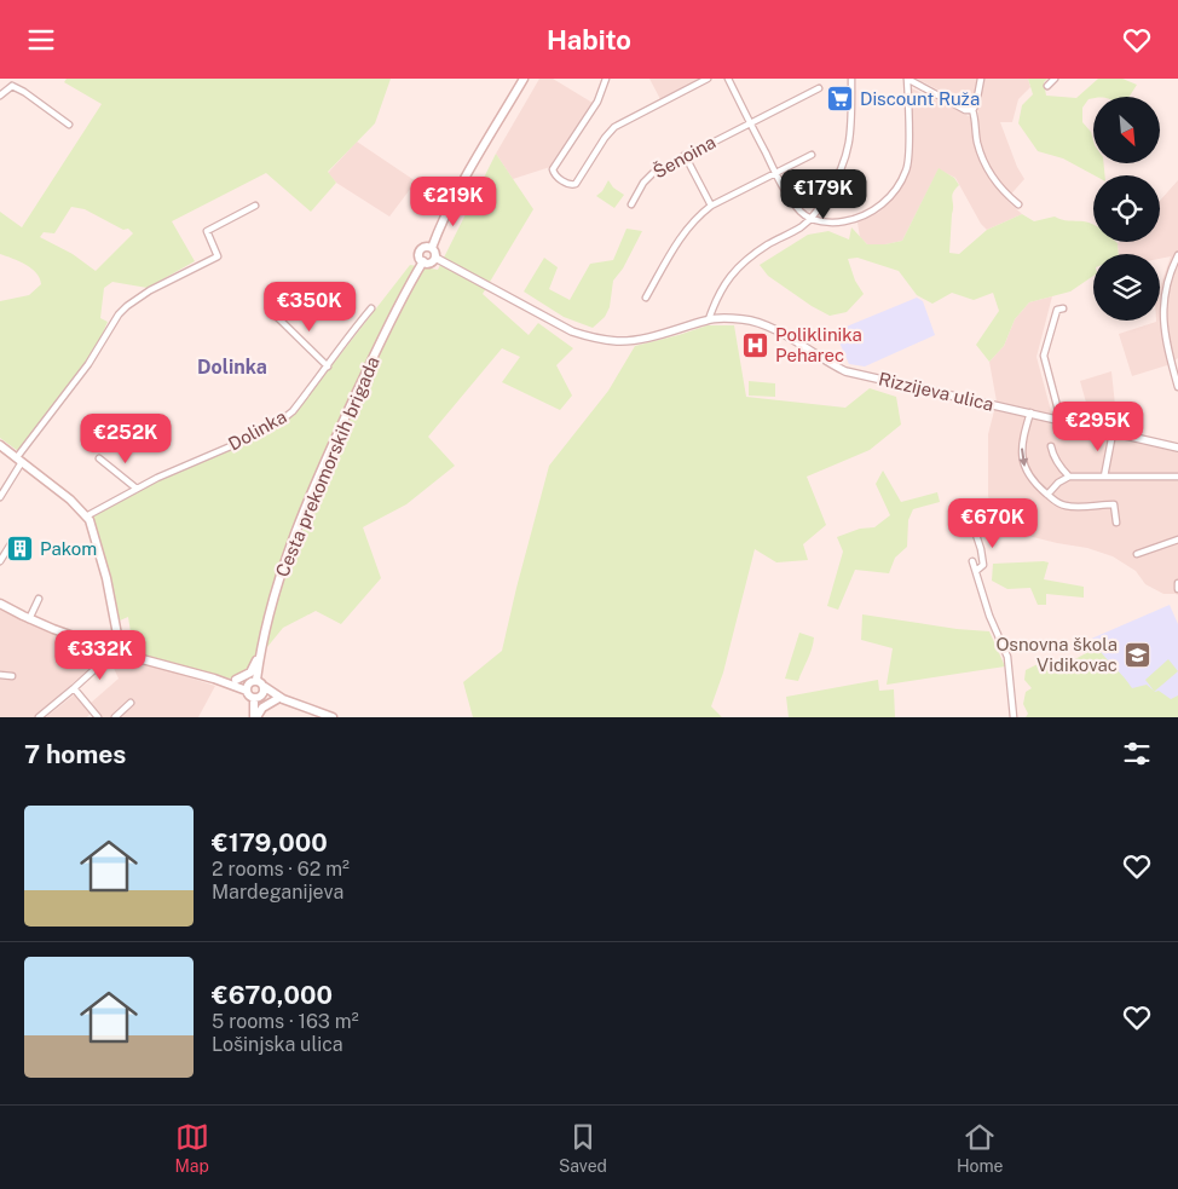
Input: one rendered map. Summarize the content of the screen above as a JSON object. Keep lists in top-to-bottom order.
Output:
{
  "streets": {
    "main road": ["Cesta prekomorskih brigada"],
    "street": ["Šenoina", "Rizzijeva ulica", "Dolinka"]
  },
  "crossings": [
    ["Rizzijeva ulica", "Cesta prekomorskih brigada"]
  ],
  "districts": ["Dolinka"],
  "places": {
    "supermarket": ["Discount Ruža"],
    "hospital": ["Poliklinika Peharec"],
    "building": ["Pakom"],
    "school or university": ["Osnovna škola Vidikovac"]
  },
  "north": "bottom right",
  "page": {
    "header": "Habito",
    "price": [
      "€179K",
      "€219K",
      "€350K",
      "€295K",
      "€252K",
      "€670K",
      "€332K"
    ],
    "heading": "7 homes",
    "list": [
      {
        "name": "€179,000",
        "note": "2 rooms · 62 m² · Mardeganijeva"
      },
      {
        "name": "€670,000",
        "note": "5 rooms · 163 m² · Lošinjska ulica"
      }
    ],
    "tabs": ["Map", "Saved", "Home"]
  }
}
